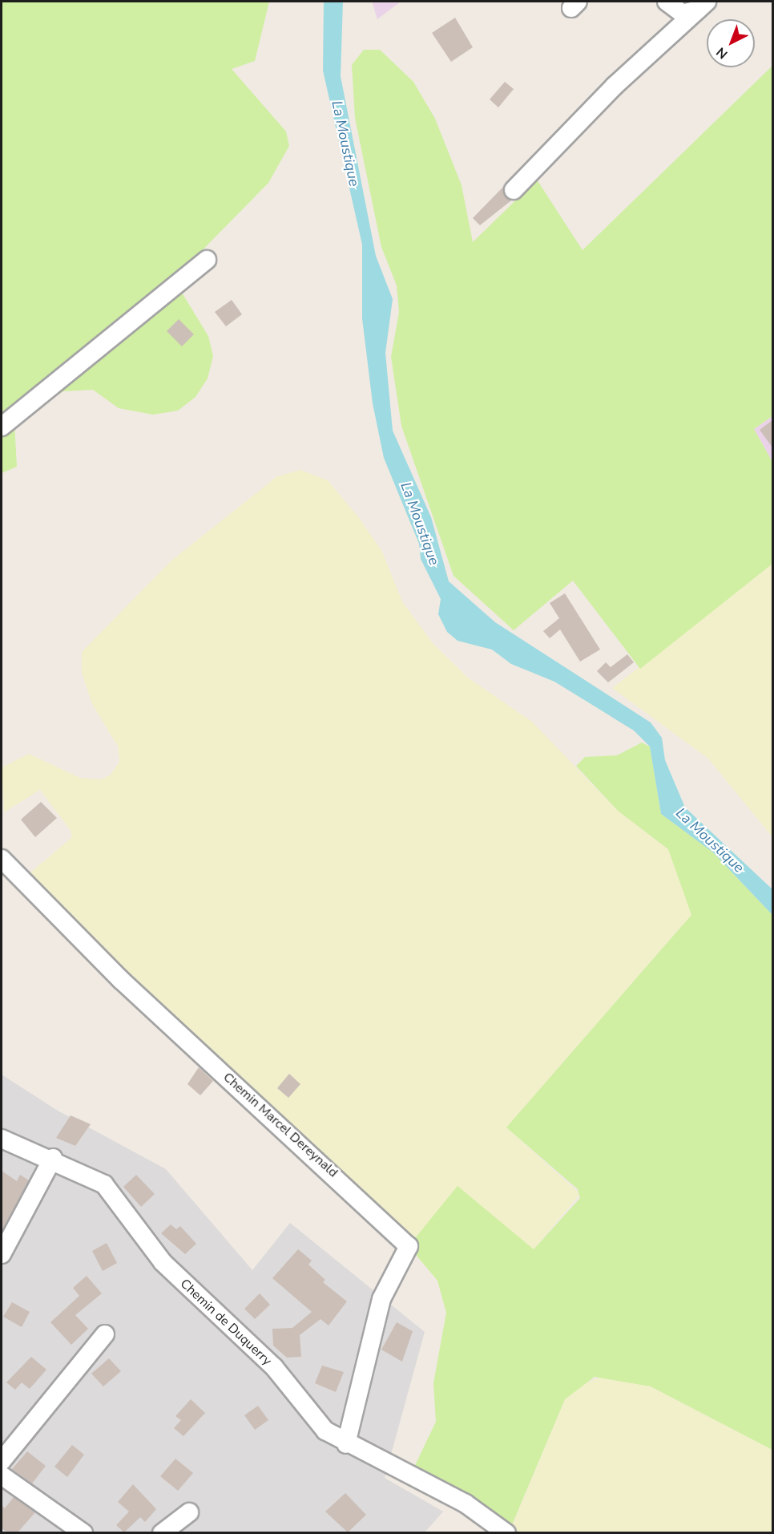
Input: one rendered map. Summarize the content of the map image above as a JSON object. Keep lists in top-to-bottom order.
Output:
{
  "streets": {
    "street": ["Chemin Marcel Dereynald", "Chemin de Duquerry"]
  },
  "crossings": [
    ["Chemin Marcel Dereynald", "Chemin de Duquerry"]
  ],
  "water": ["La Moustique"],
  "north": "bottom left"
}
